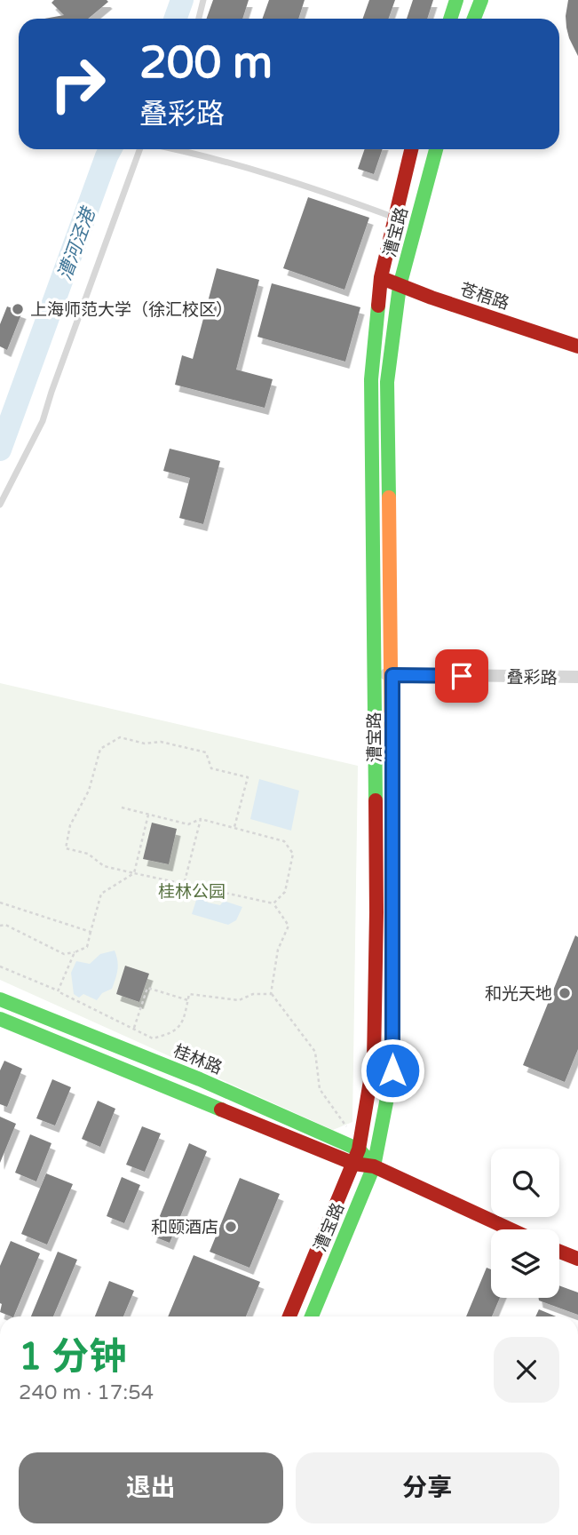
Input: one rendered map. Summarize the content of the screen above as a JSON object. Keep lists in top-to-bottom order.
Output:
{
  "streets": {
    "main road": ["漕宝路", "苍梧路", "桂林路"],
    "street": ["叠彩路"]
  },
  "crossings": [
    ["漕宝路", "苍梧路"],
    ["漕宝路", "叠彩路"],
    ["漕宝路", "桂林路"]
  ],
  "water": ["漕河泾港"],
  "parks": ["桂林公园"],
  "places": ["上海师范大学（徐汇校区）", "和光天地", "和颐酒店"],
  "page": {
    "turn": ["200 m", "叠彩路"],
    "heading": ["1 分钟", "240 m · 17:54"],
    "buttons": ["退出", "分享"]
  }
}
